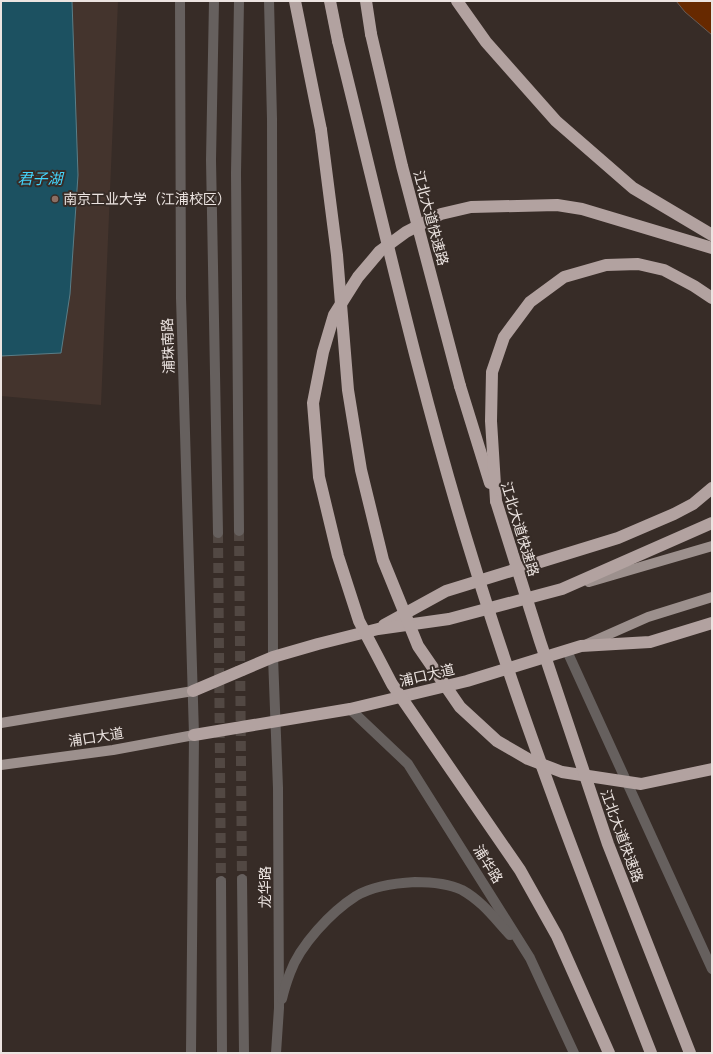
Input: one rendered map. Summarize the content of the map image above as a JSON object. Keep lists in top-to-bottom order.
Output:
{
  "streets": {
    "highway": ["江北大道快速路", "浦口大道"],
    "street": ["浦珠南路", "浦华路", "龙华路"]
  },
  "crossings": [
    ["浦珠南路", "浦口大道"],
    ["浦口大道", "浦华路"],
    ["浦口大道", "龙华路"]
  ],
  "water": ["君子湖"],
  "places": ["南京工业大学（江浦校区）"]
}
